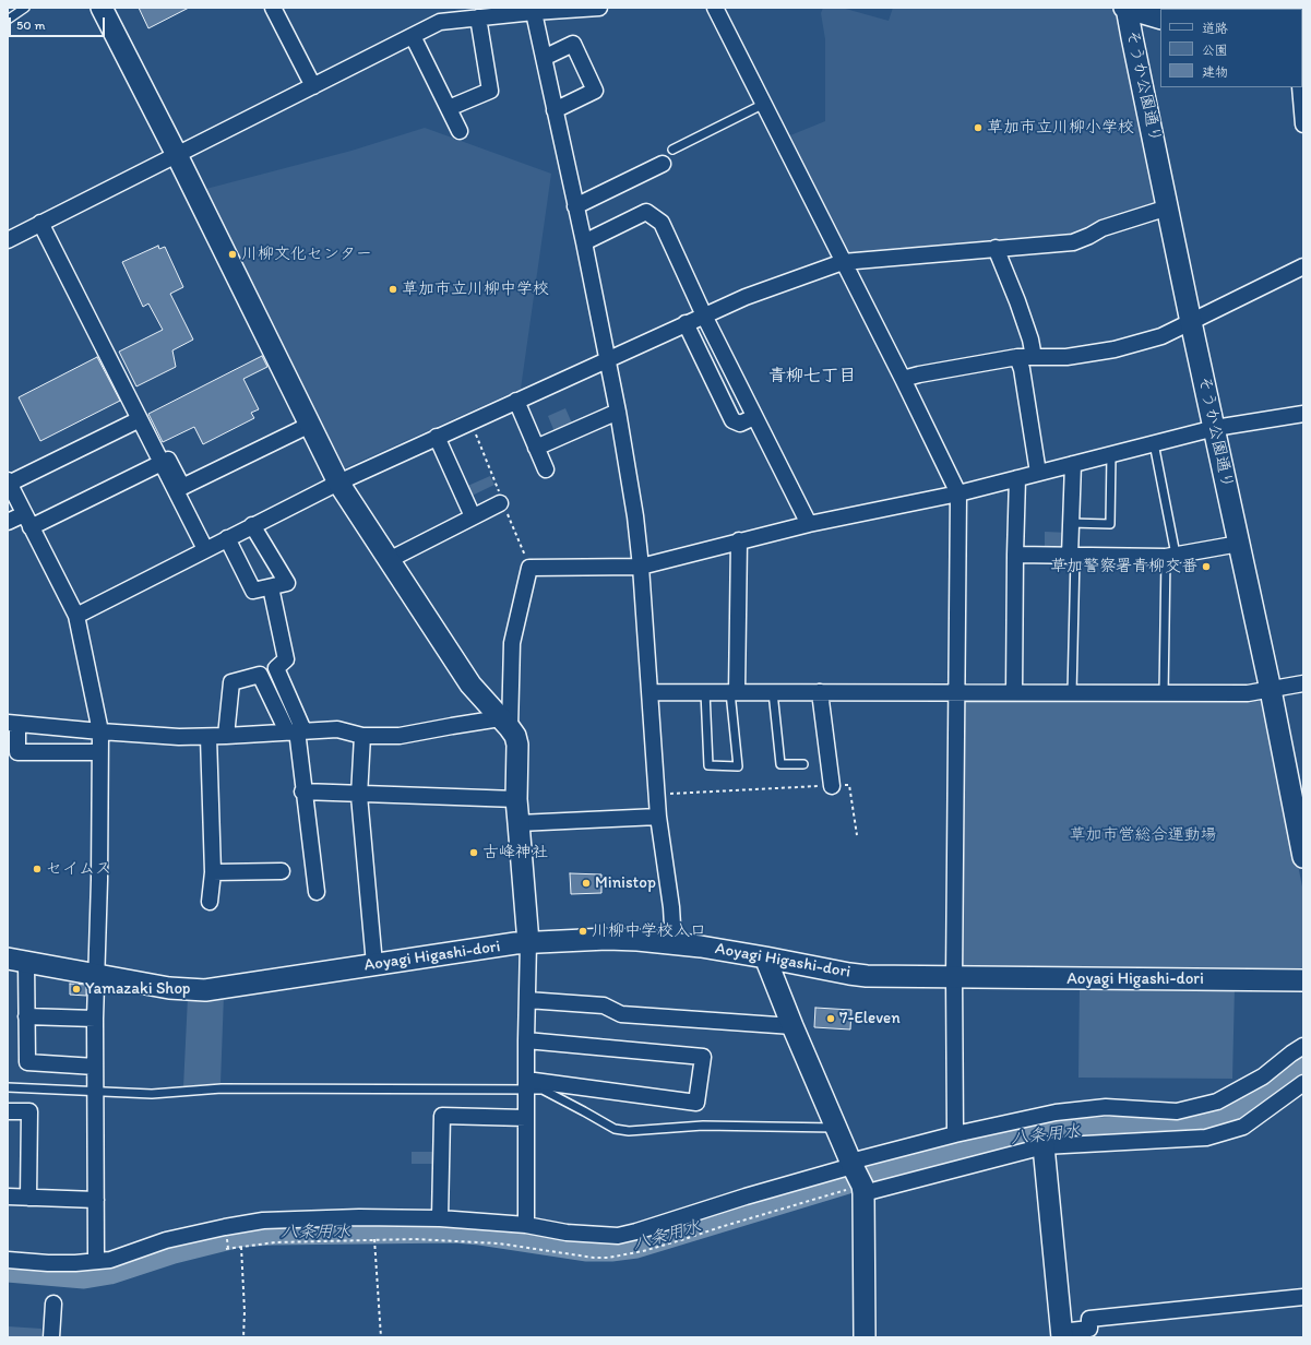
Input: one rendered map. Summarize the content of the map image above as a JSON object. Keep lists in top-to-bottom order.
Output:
{
  "streets": {
    "street": ["そうか公園通り", "Aoyagi Higashi-dori"]
  },
  "districts": ["青柳七丁目"],
  "water": ["八条用水"],
  "parks": ["草加市営総合運動場"],
  "places": [
    "草加市立川柳小学校",
    "川柳文化センター",
    "草加市立川柳中学校",
    "草加警察署青柳交番",
    "古峰神社",
    "セイムス",
    "Ministop",
    "川柳中学校入口",
    "Yamazaki Shop",
    "7-Eleven"
  ],
  "legend": ["道路", "公園", "建物"],
  "scale_bar": "50 m"
}
